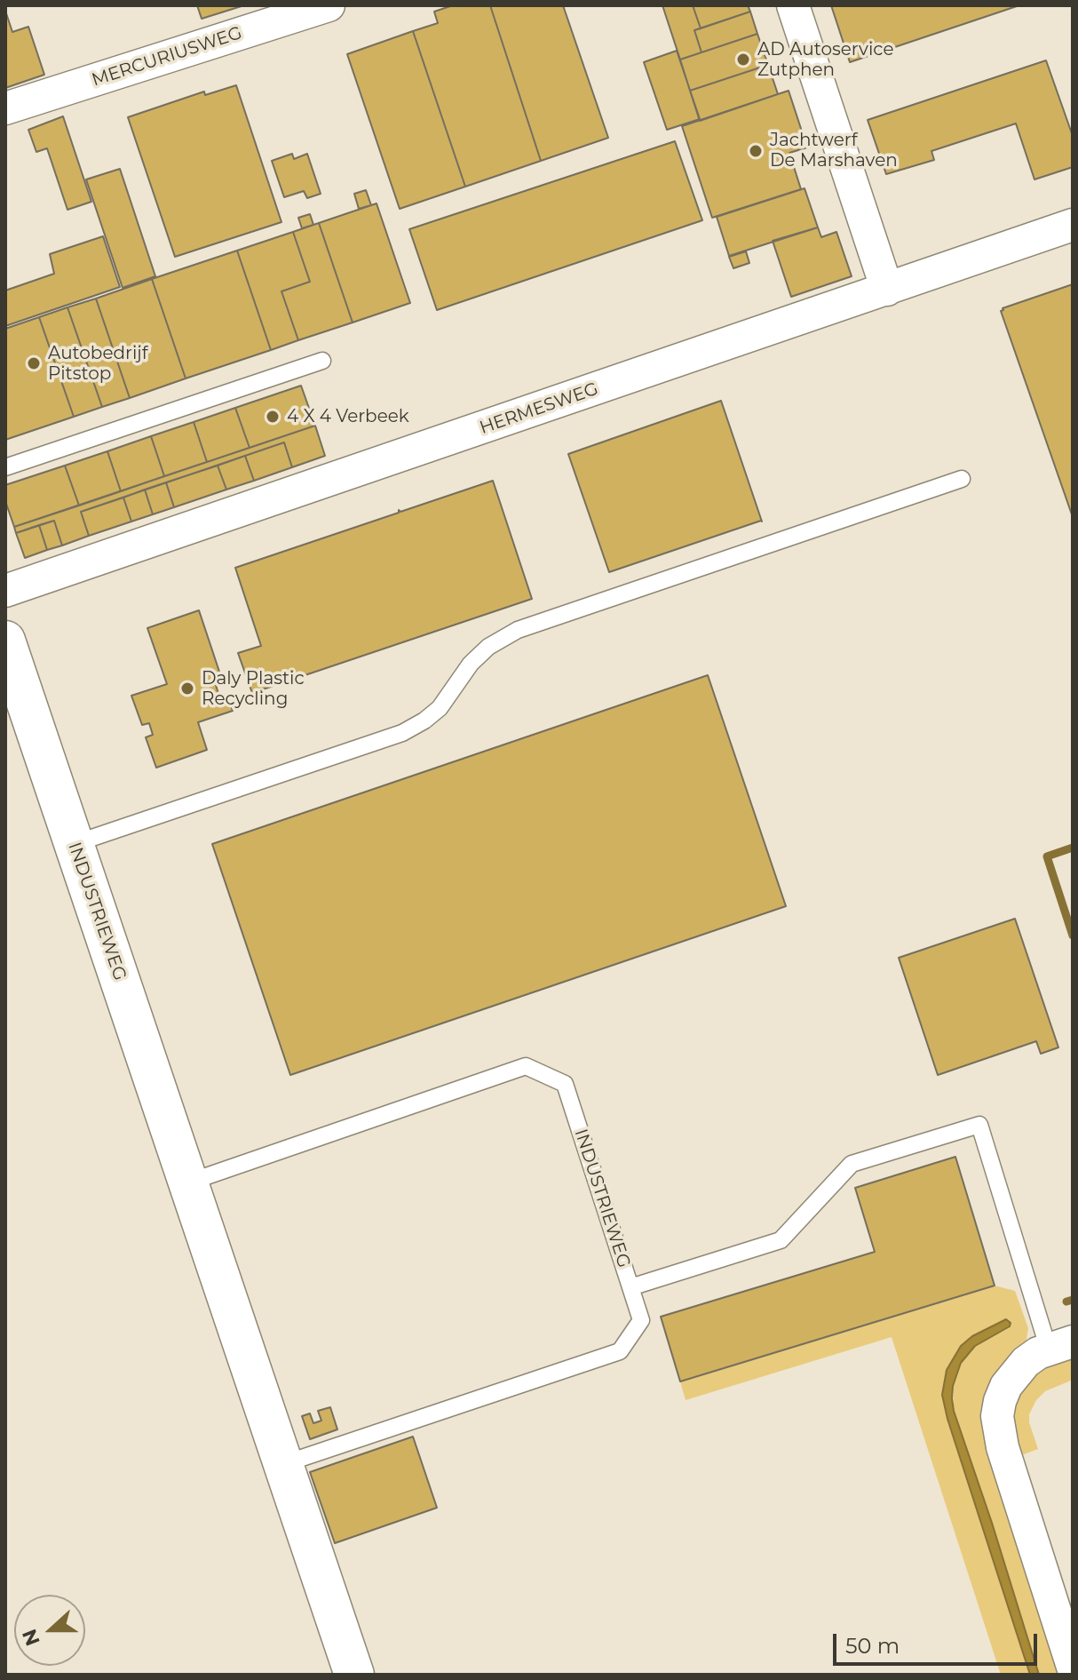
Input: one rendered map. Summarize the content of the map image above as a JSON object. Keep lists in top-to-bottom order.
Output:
{
  "streets": {
    "street": ["MERCURIUSWEG", "HERMESWEG", "INDUSTRIEWEG"]
  },
  "places": [
    "AD Autoservice Zutphen",
    "Jachtwerf De Marshaven",
    "Autobedrijf Pitstop",
    "4 X 4 Verbeek",
    "Daly Plastic Recycling"
  ],
  "scale_bar": "50 m",
  "north": "left"
}
